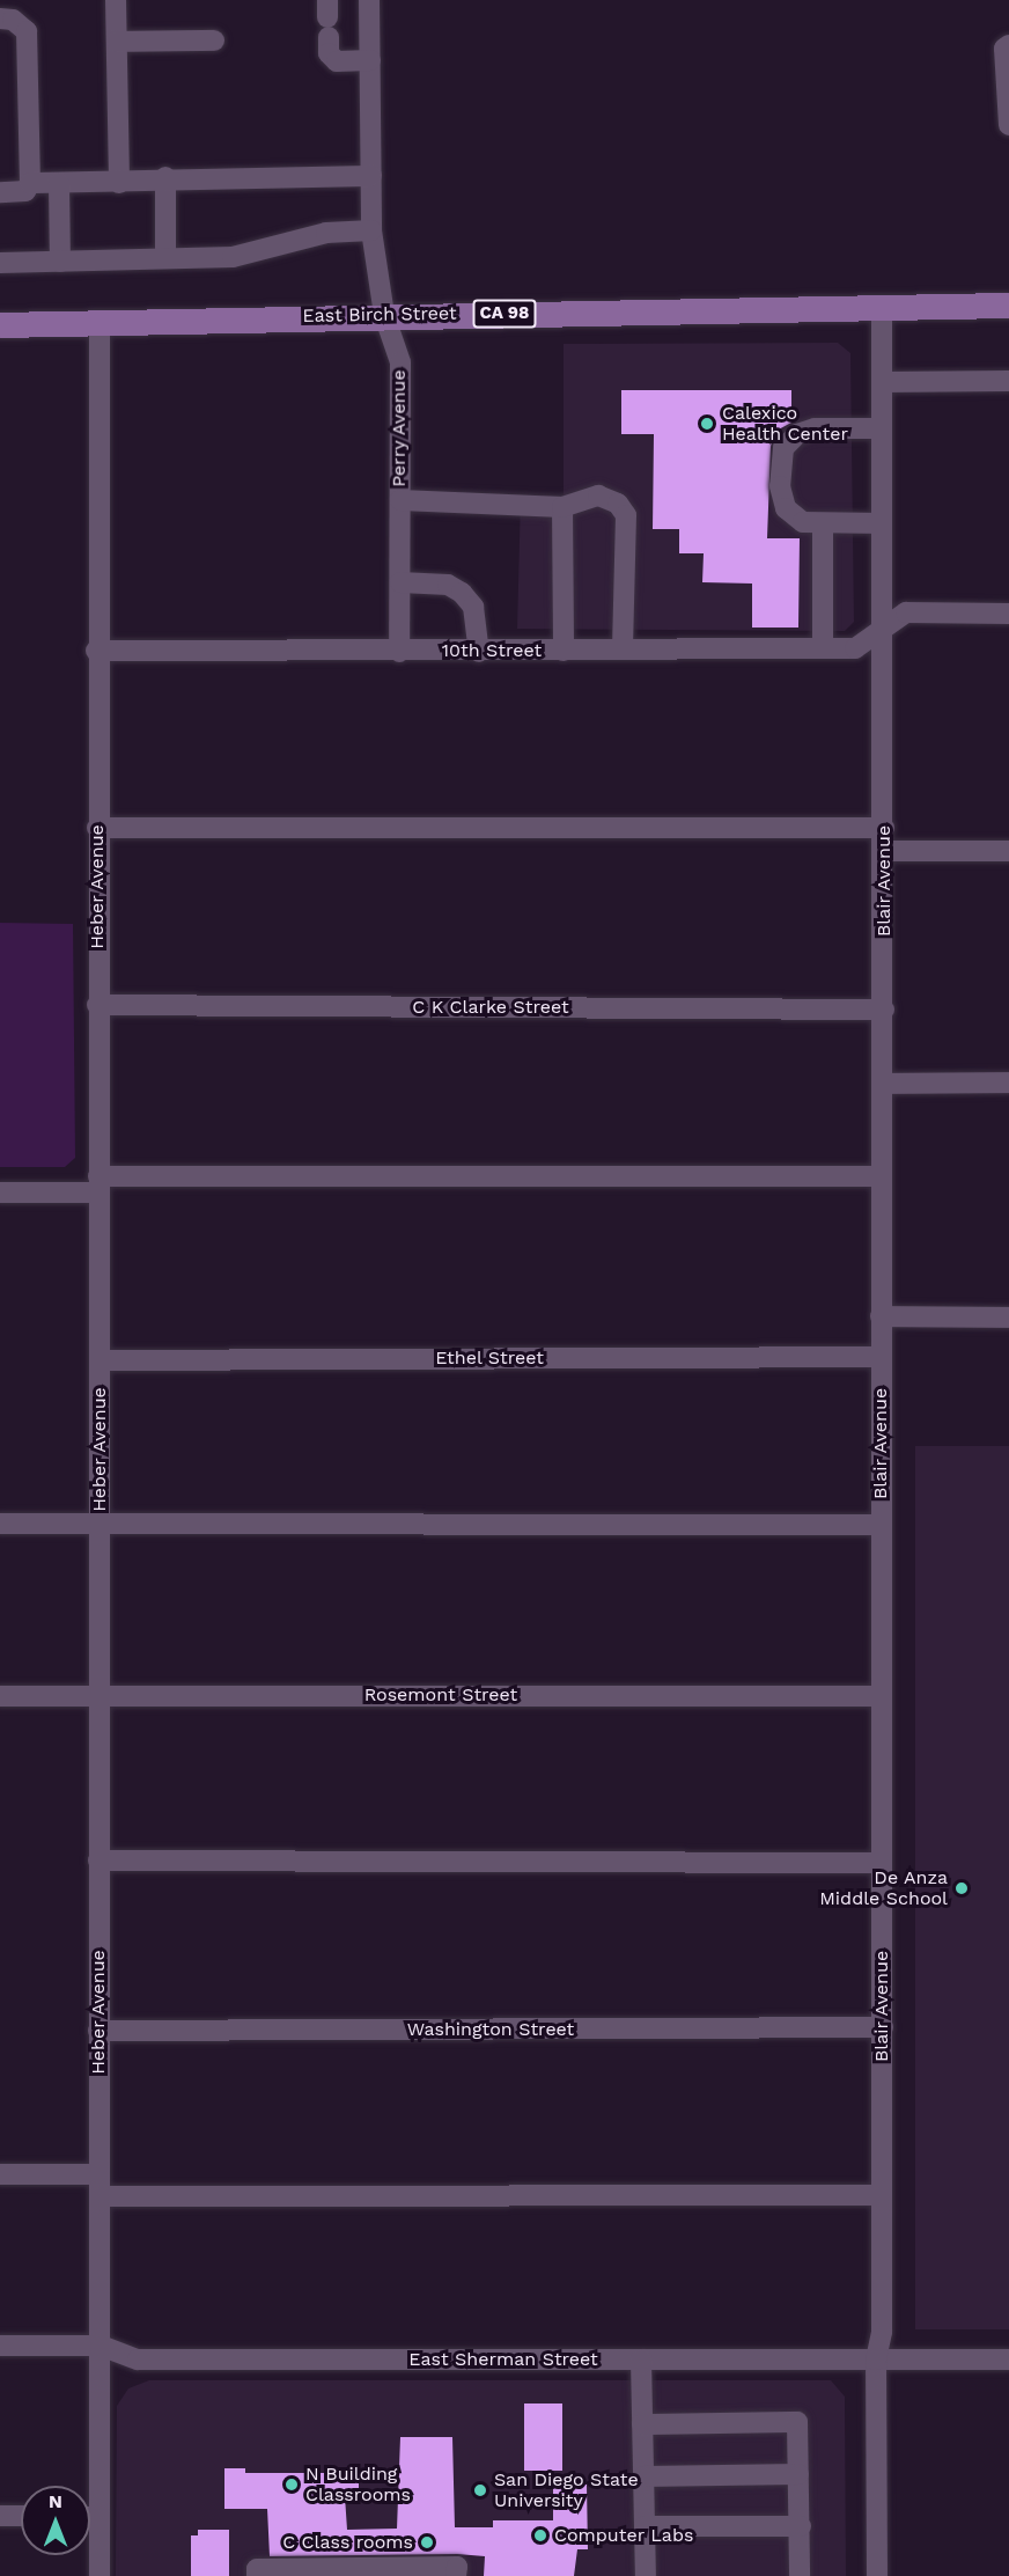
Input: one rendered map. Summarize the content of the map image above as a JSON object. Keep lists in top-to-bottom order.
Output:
{
  "streets": {
    "main road": ["CA 98", "East Birch Street"],
    "street": [
      "Perry Avenue",
      "10th Street",
      "Blair Avenue",
      "Heber Avenue",
      "C K Clarke Street",
      "Ethel Street",
      "Rosemont Street",
      "Washington Street",
      "East Sherman Street"
    ]
  },
  "crossings": [
    ["East Birch Street", "Perry Avenue"],
    ["East Birch Street", "Blair Avenue"],
    ["East Birch Street", "Heber Avenue"],
    ["Perry Avenue", "10th Street"],
    ["10th Street", "Blair Avenue"],
    ["10th Street", "Heber Avenue"],
    ["Blair Avenue", "C K Clarke Street"],
    ["Blair Avenue", "Ethel Street"],
    ["Blair Avenue", "Rosemont Street"],
    ["Blair Avenue", "Washington Street"],
    ["Blair Avenue", "East Sherman Street"],
    ["Heber Avenue", "C K Clarke Street"],
    ["Heber Avenue", "Ethel Street"],
    ["Heber Avenue", "Rosemont Street"],
    ["Heber Avenue", "Washington Street"],
    ["Heber Avenue", "East Sherman Street"]
  ],
  "places": [
    "Calexico Health Center",
    "De Anza Middle School",
    "N Building Classrooms",
    "San Diego State University",
    "Computer Labs",
    "C Class rooms"
  ],
  "north": "top"
}
